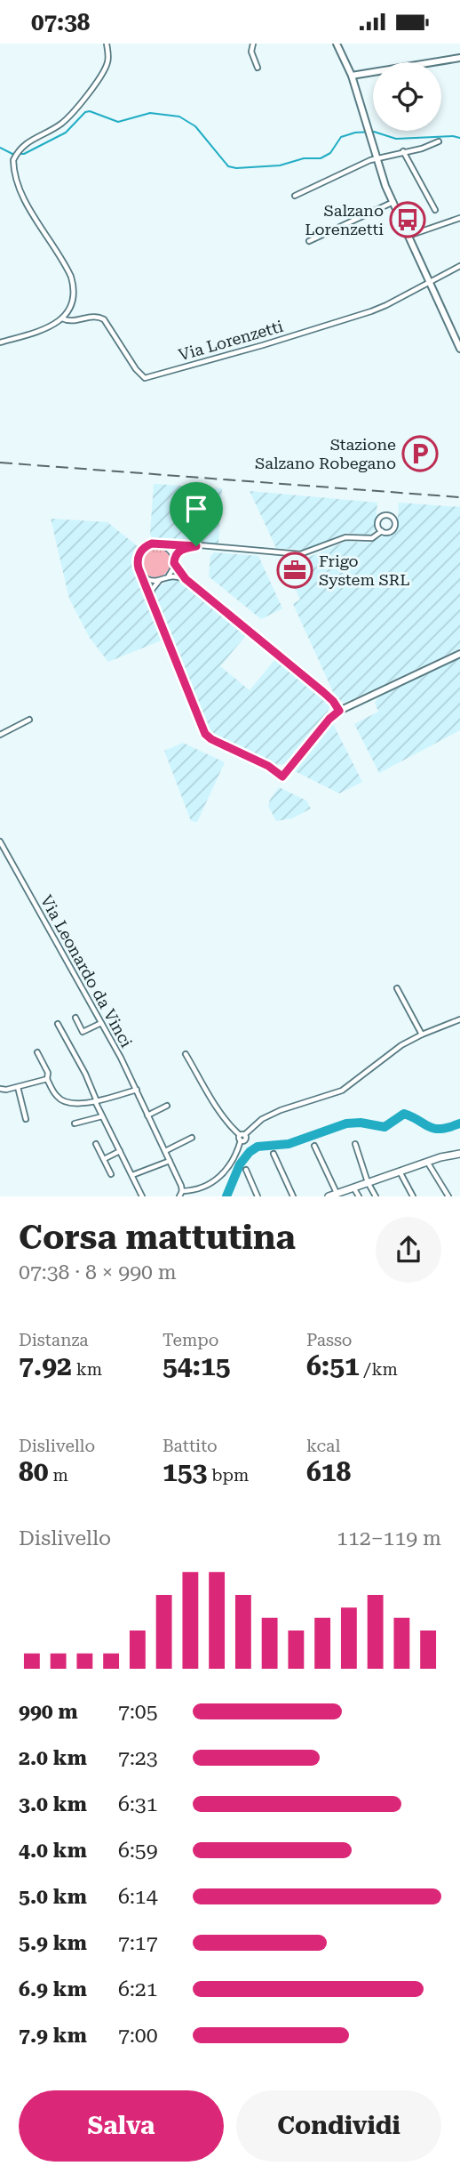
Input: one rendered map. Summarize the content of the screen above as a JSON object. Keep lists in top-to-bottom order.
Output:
{
  "streets": {
    "street": ["Via Lorenzetti", "Via Leonardo da Vinci"]
  },
  "places": {
    "bus stop": ["Salzano Lorenzetti"],
    "parking": ["Stazione Salzano Robegano"],
    "office": ["Frigo System SRL"]
  },
  "page": {
    "status": "07:38",
    "heading": ["Corsa mattutina", "07:38 · 8 × 990 m"],
    "stats": [
      ["Distanza", "7.92 km"],
      ["Tempo", "54:15"],
      ["Passo", "6:51 /km"],
      ["Dislivello", "80 m"],
      ["Battito", "153 bpm"],
      ["kcal", "618"]
    ],
    "chart": ["Dislivello", "112–119 m"],
    "list": [
      {
        "name": "990 m",
        "note": "7:05"
      },
      {
        "name": "2.0 km",
        "note": "7:23"
      },
      {
        "name": "3.0 km",
        "note": "6:31"
      },
      {
        "name": "4.0 km",
        "note": "6:59"
      },
      {
        "name": "5.0 km",
        "note": "6:14"
      },
      {
        "name": "5.9 km",
        "note": "7:17"
      },
      {
        "name": "6.9 km",
        "note": "6:21"
      },
      {
        "name": "7.9 km",
        "note": "7:00"
      }
    ],
    "buttons": ["Salva", "Condividi"]
  }
}
